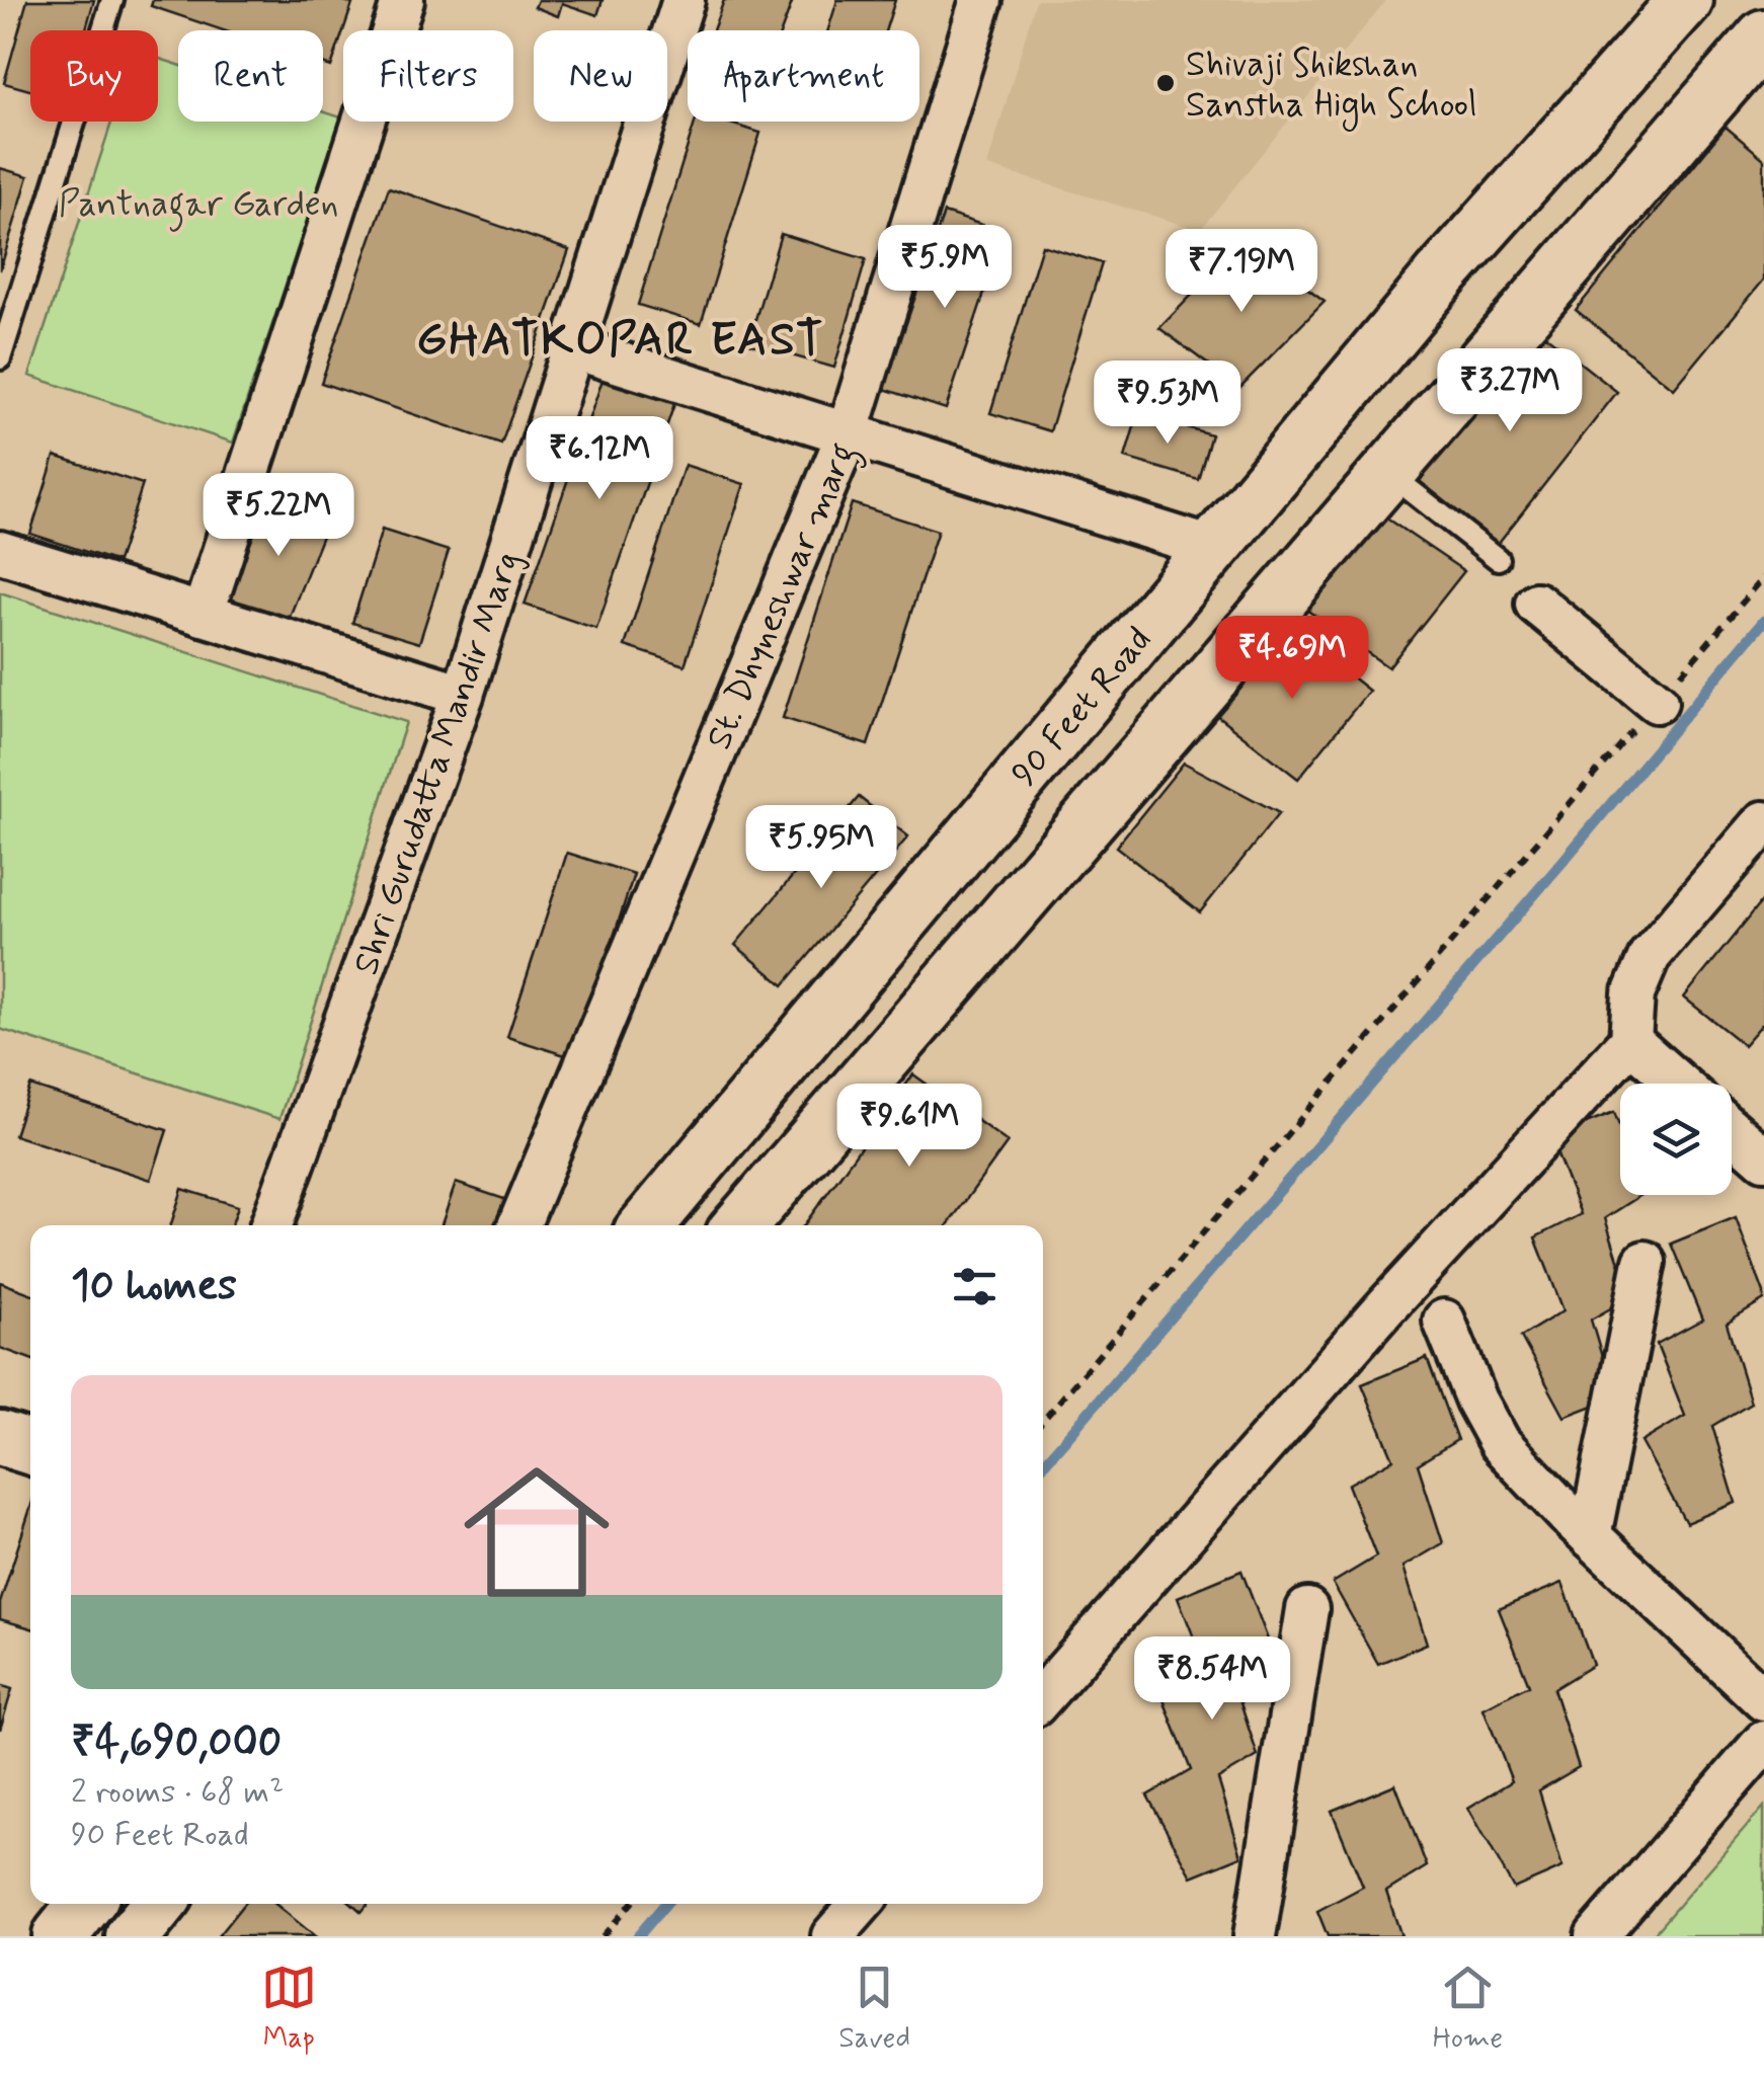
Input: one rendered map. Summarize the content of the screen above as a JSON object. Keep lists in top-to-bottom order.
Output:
{
  "streets": {
    "street": ["St. Dhyneshwar marg", "90 Feet Road", "Shri Gurudatta Mandir Marg"]
  },
  "districts": ["GHATKOPAR EAST"],
  "parks": ["Pantnagar Garden"],
  "places": ["Shivaji Shikshan Sanstha High School"],
  "page": {
    "chip": [
      "Buy",
      "Rent",
      "Filters",
      "New",
      "Apartment"
    ],
    "price": [
      "₹5.9M",
      "₹7.19M",
      "₹3.27M",
      "₹9.53M",
      "₹6.12M",
      "₹5.22M",
      "₹4.69M",
      "₹5.95M",
      "₹9.61M",
      "₹8.54M"
    ],
    "heading": "10 homes",
    "list": [
      {
        "name": "₹4,690,000",
        "note": "2 rooms · 68 m² · 90 Feet Road"
      }
    ],
    "tabs": ["Map", "Saved", "Home"]
  }
}
